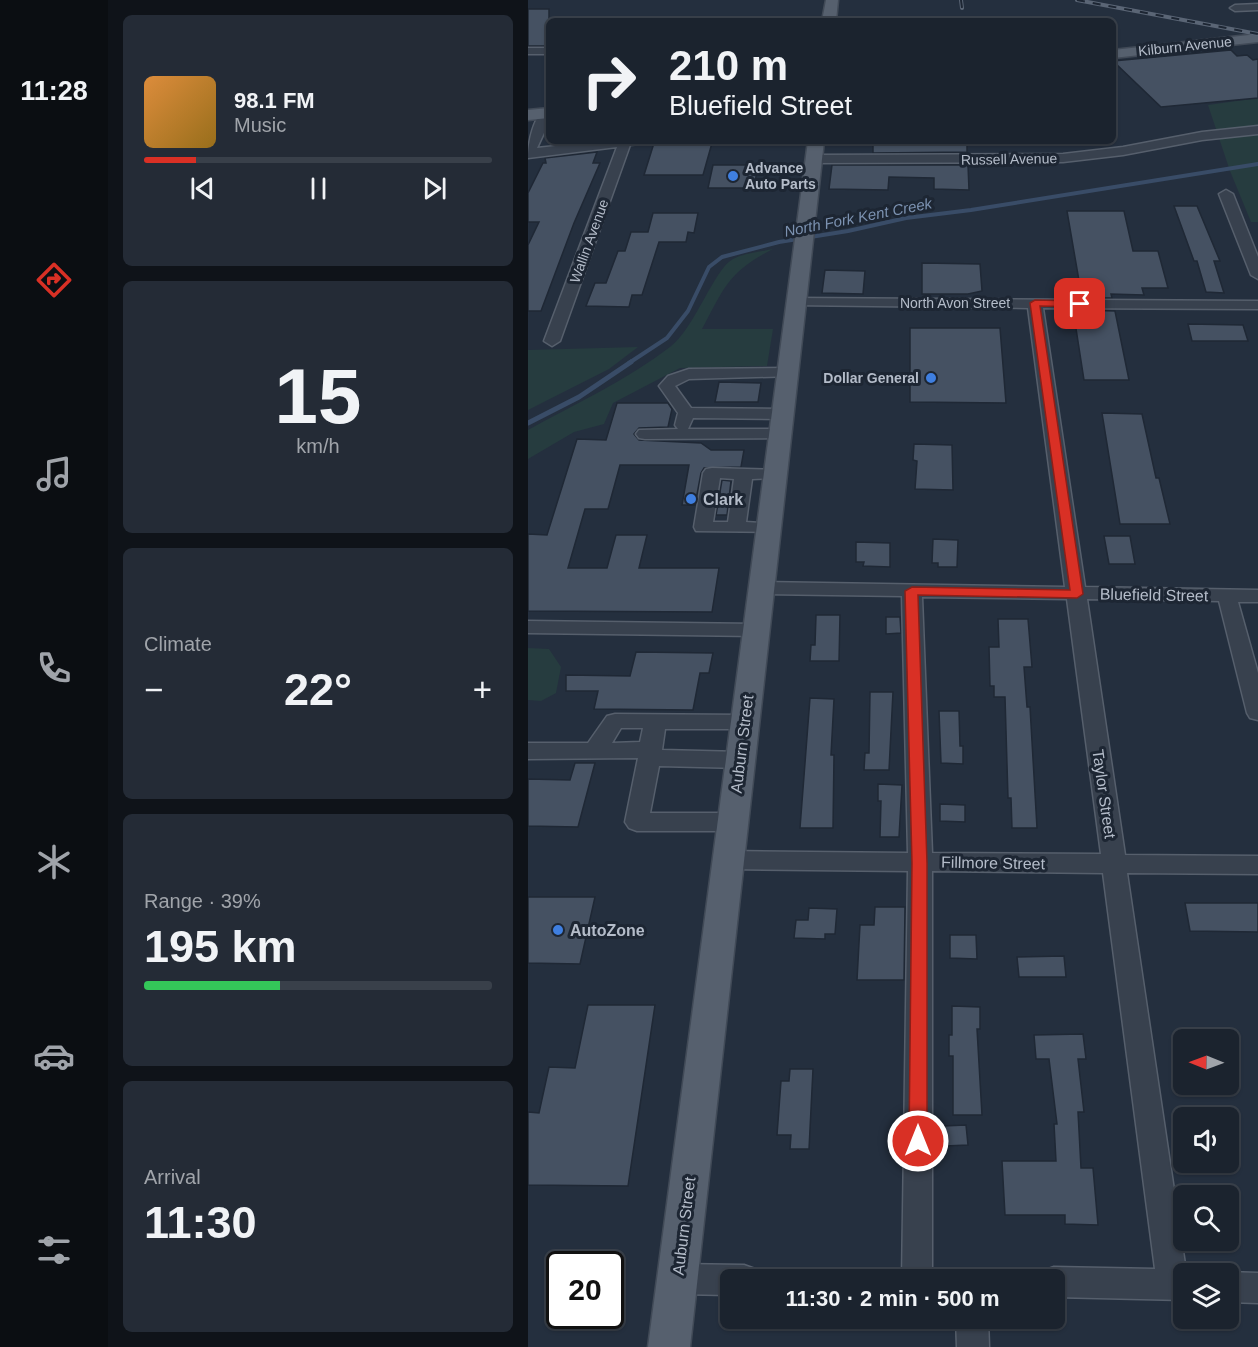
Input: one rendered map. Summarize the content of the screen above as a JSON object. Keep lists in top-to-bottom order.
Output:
{
  "streets": {
    "main road": ["Kilburn Avenue", "Auburn Street"],
    "street": [
      "Russell Avenue",
      "Wallin Avenue",
      "North Avon Street",
      "Bluefield Street",
      "Taylor Street",
      "Fillmore Street"
    ]
  },
  "crossings": [
    ["Russell Avenue", "Auburn Street"],
    ["North Avon Street", "Auburn Street"],
    ["North Avon Street", "Taylor Street"],
    ["Bluefield Street", "Auburn Street"],
    ["Bluefield Street", "Taylor Street"],
    ["Auburn Street", "Fillmore Street"],
    ["Taylor Street", "Fillmore Street"]
  ],
  "water": ["North Fork Kent Creek"],
  "places": [
    "Advance Auto Parts",
    "Dollar General",
    "Clark",
    "AutoZone"
  ],
  "north": "left",
  "page": {
    "tabs": "11:28",
    "turn": ["210 m", "Bluefield Street"],
    "song": ["98.1 FM", "Music"],
    "tile": [
      ["15", "km/h"],
      "Climate",
      ["Range · 39%", "195 km"],
      ["Arrival", "11:30"]
    ],
    "heat": ["−", "22°", "+"],
    "limit": "20",
    "trip": "11:30 · 2 min · 500 m"
  }
}
